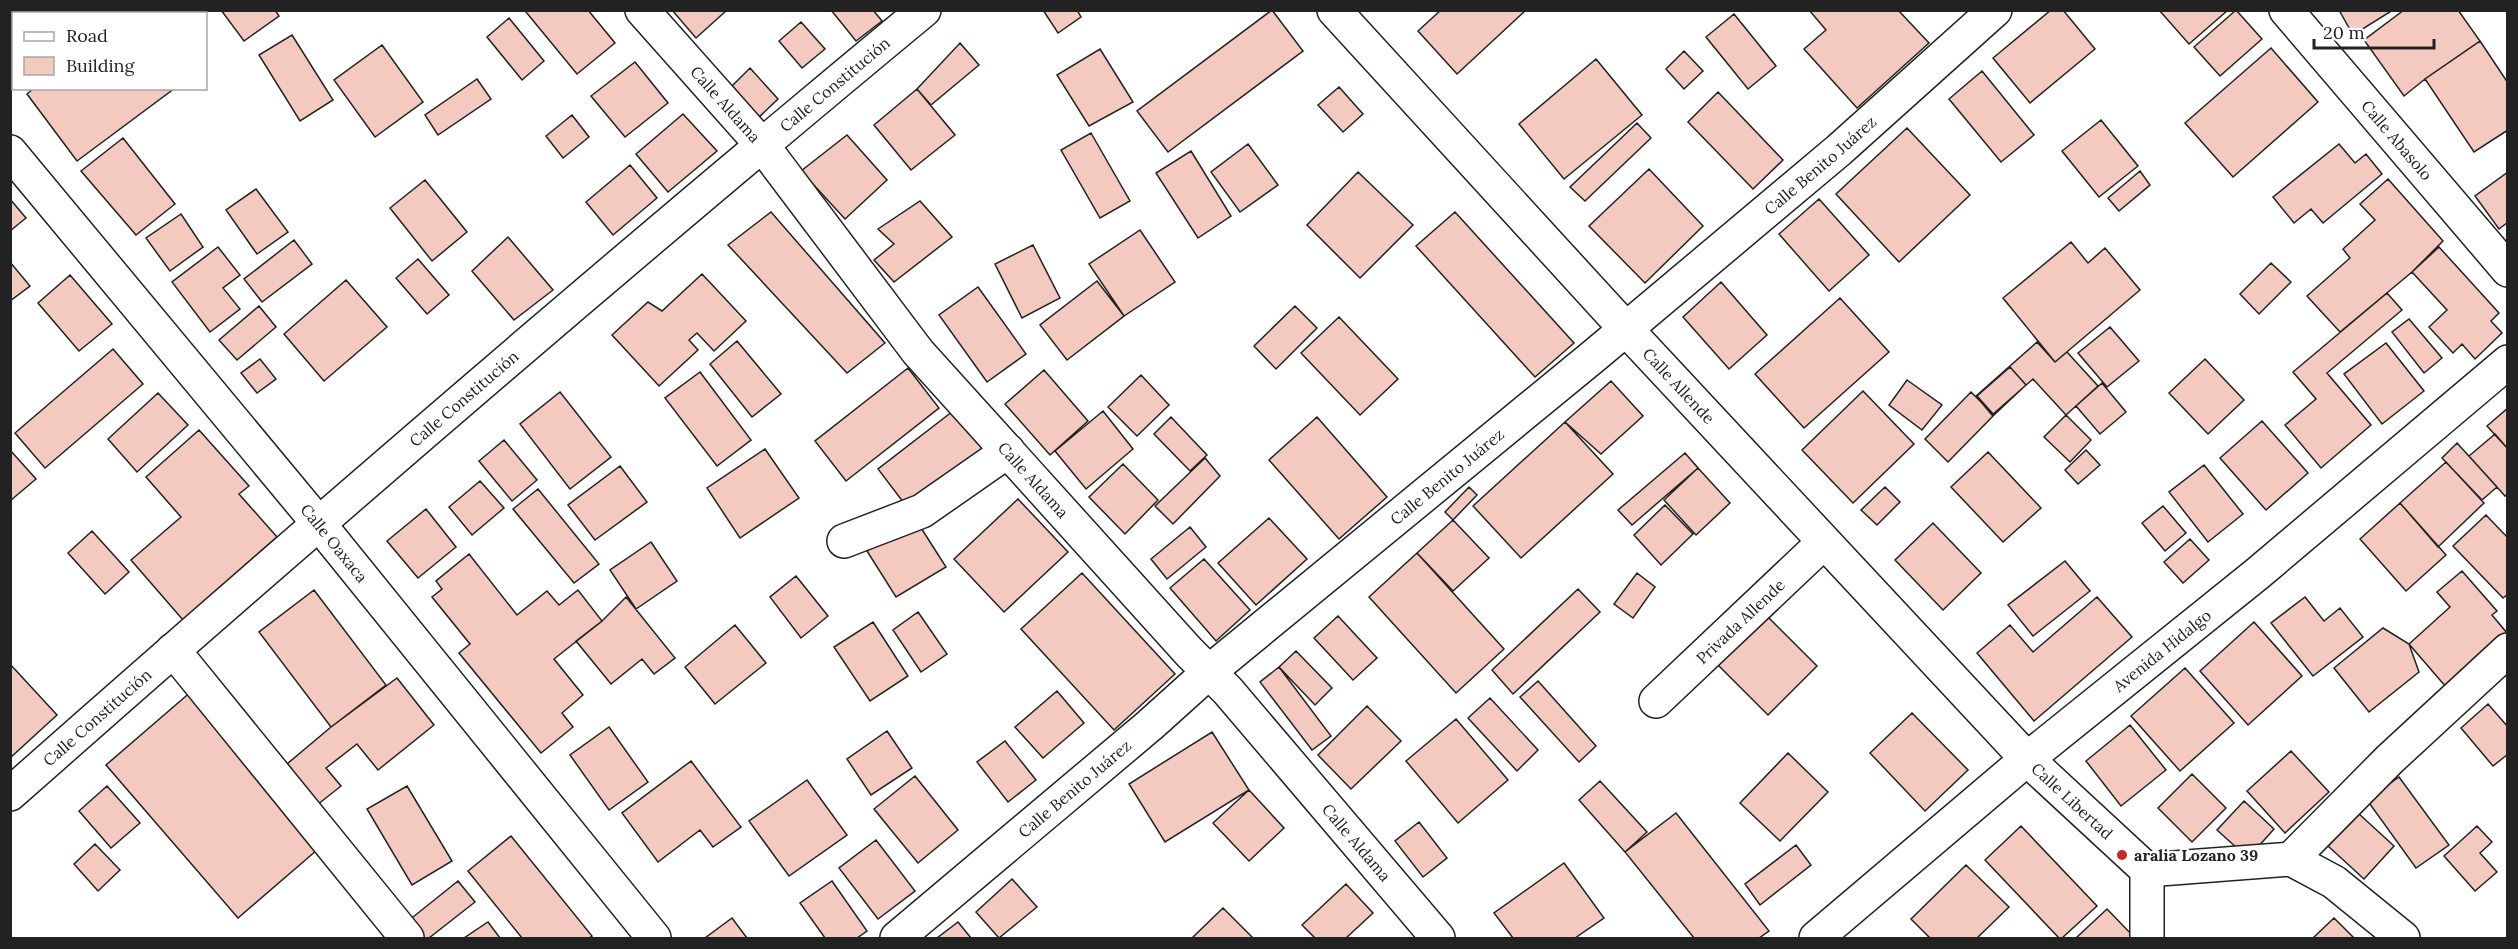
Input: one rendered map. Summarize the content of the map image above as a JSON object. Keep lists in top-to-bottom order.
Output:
{
  "streets": {
    "street": [
      "Calle Constitución",
      "Calle Aldama",
      "Calle Abasolo",
      "Calle Benito Juárez",
      "Calle Allende",
      "Calle Oaxaca",
      "Privada Allende",
      "Avenida Hidalgo",
      "Calle Libertad"
    ]
  },
  "crossings": [
    ["Calle Constitución", "Calle Aldama"],
    ["Calle Constitución", "Calle Oaxaca"],
    ["Calle Aldama", "Calle Benito Juárez"],
    ["Calle Benito Juárez", "Calle Allende"],
    ["Calle Allende", "Privada Allende"],
    ["Calle Allende", "Avenida Hidalgo"],
    ["Calle Allende", "Calle Libertad"],
    ["Avenida Hidalgo", "Calle Libertad"]
  ],
  "places": ["aralia Lozano 39"],
  "legend": ["Road", "Building"],
  "scale_bar": "20 m"
}
